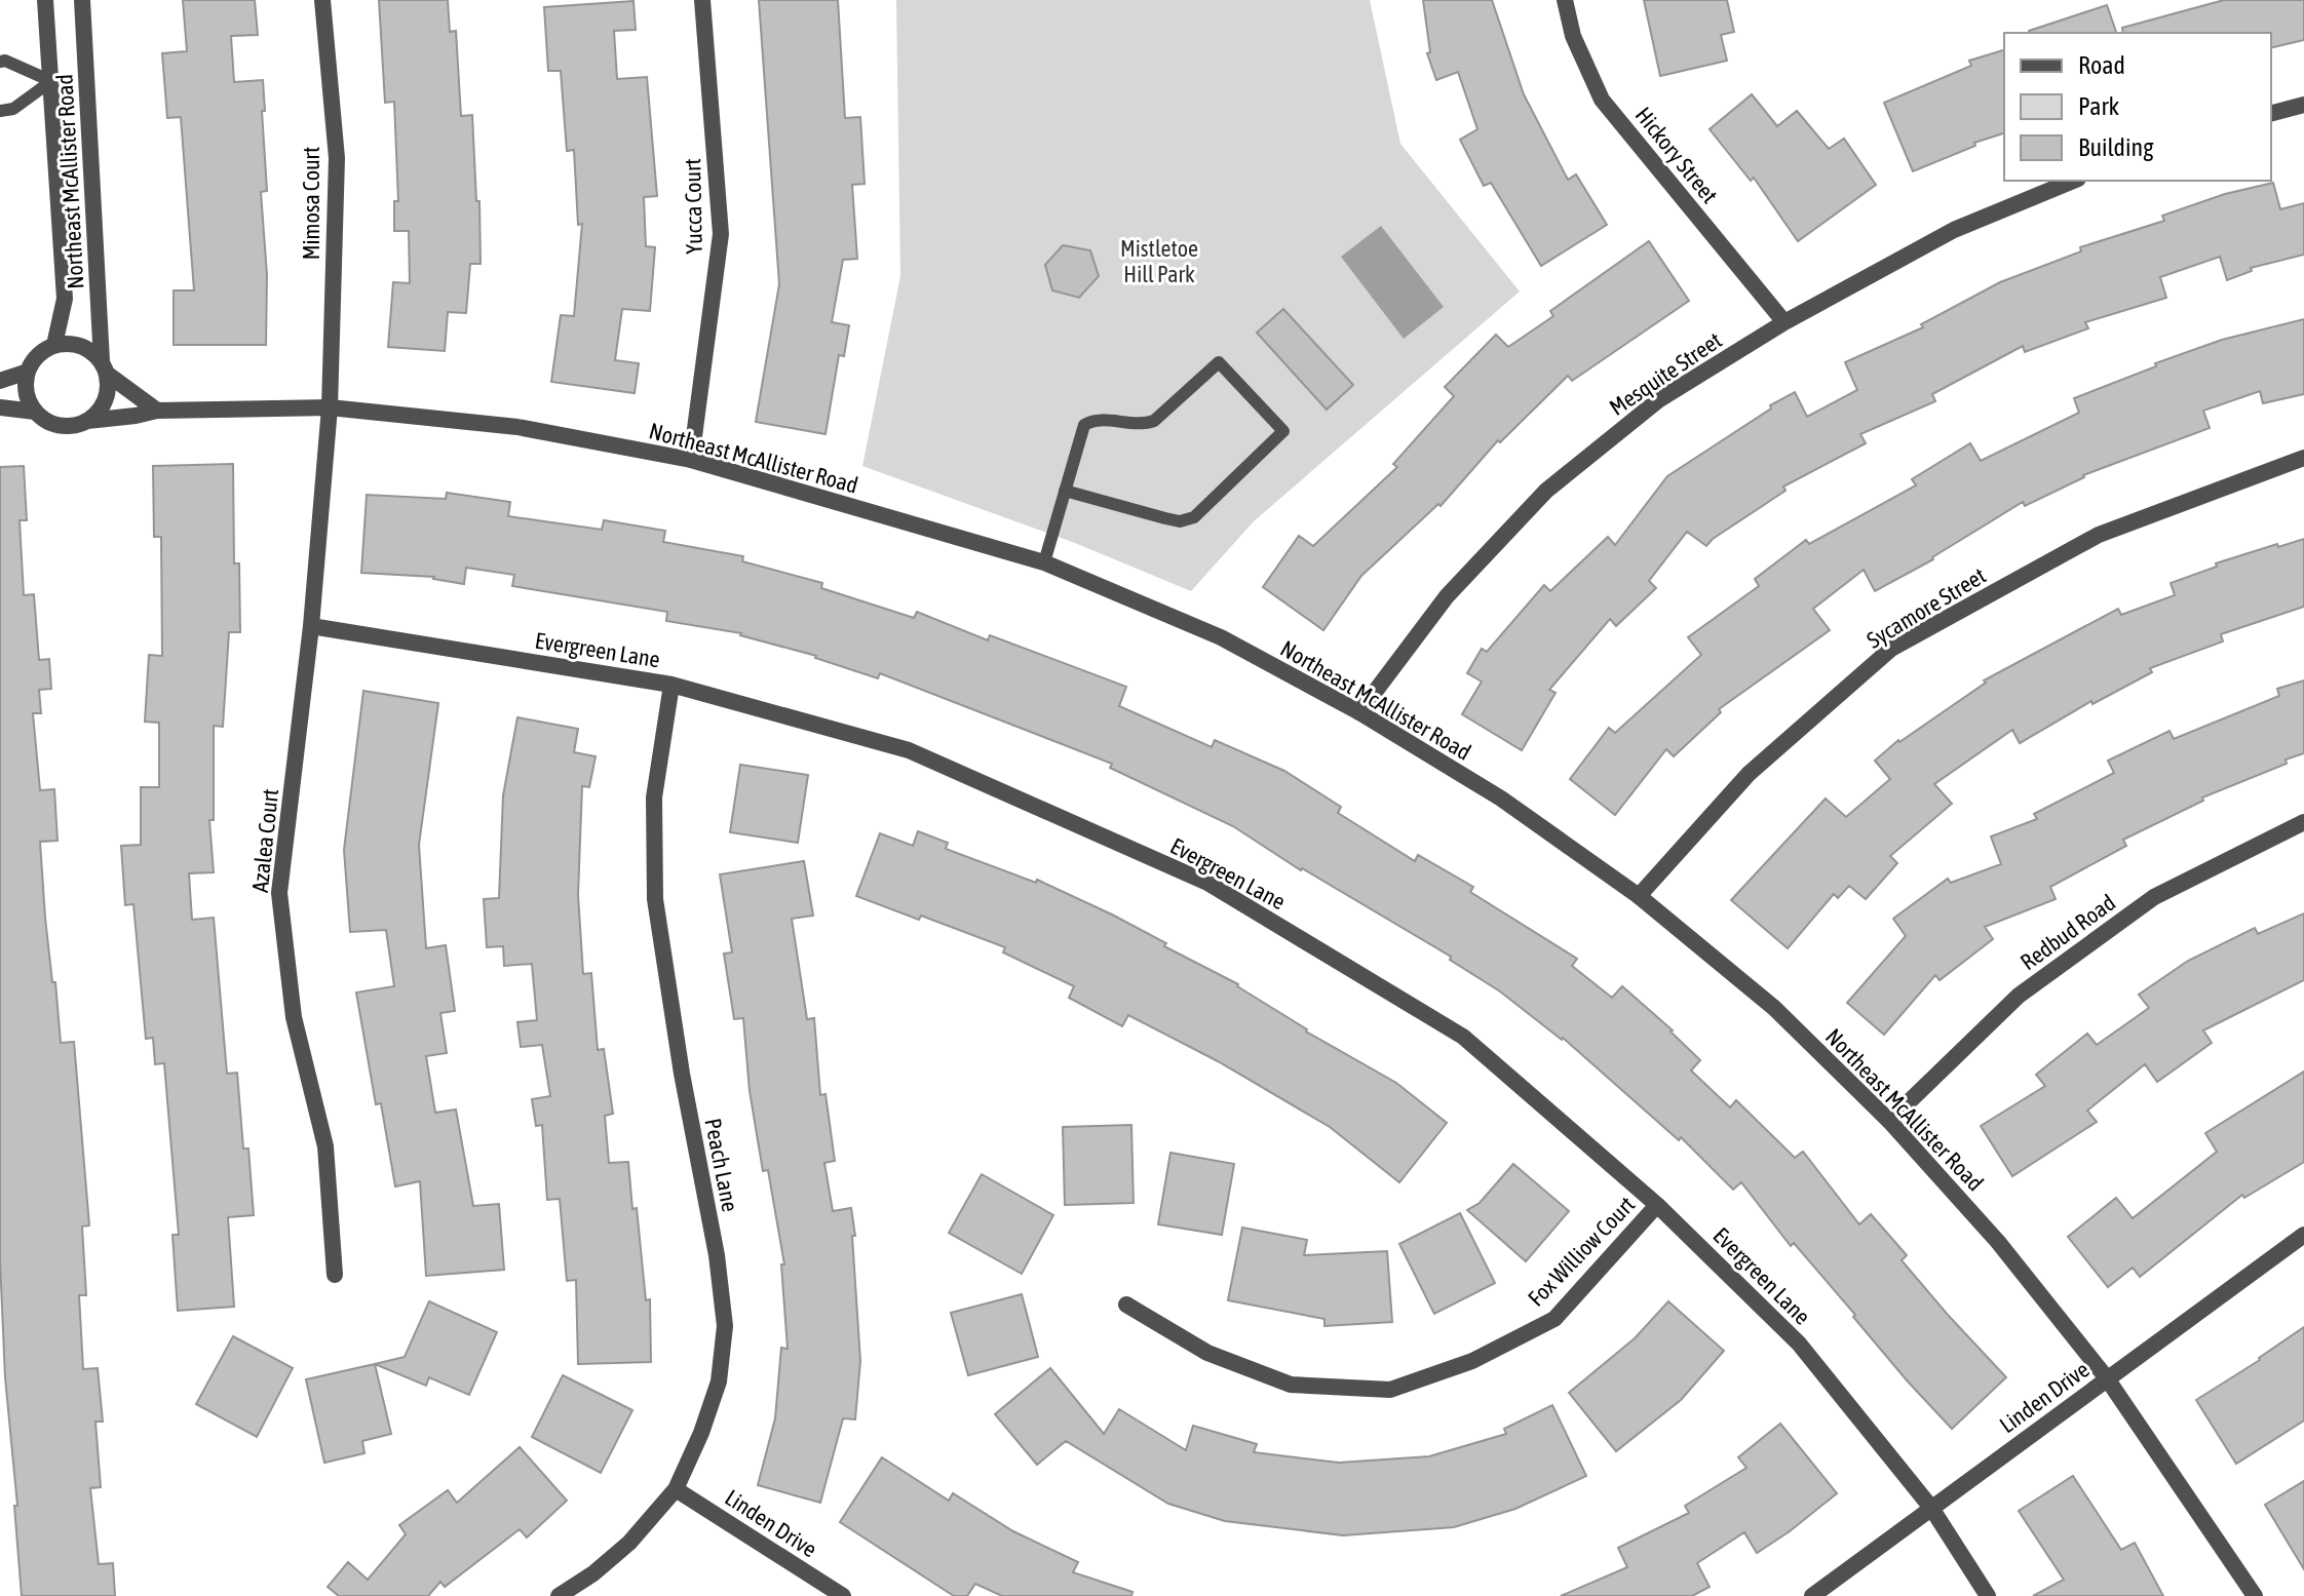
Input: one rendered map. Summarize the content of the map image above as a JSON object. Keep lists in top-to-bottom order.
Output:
{
  "streets": {
    "street": [
      "Hickory Street",
      "Northeast McAllister Road",
      "Mimosa Court",
      "Yucca Court",
      "Mesquite Street",
      "Sycamore Street",
      "Evergreen Lane",
      "Azalea Court",
      "Redbud Road",
      "Peach Lane",
      "Fox Williow Court",
      "Linden Drive"
    ]
  },
  "crossings": [
    ["Hickory Street", "Mesquite Street"],
    ["Northeast McAllister Road", "Mimosa Court"],
    ["Northeast McAllister Road", "Yucca Court"],
    ["Northeast McAllister Road", "Mesquite Street"],
    ["Northeast McAllister Road", "Sycamore Street"],
    ["Northeast McAllister Road", "Azalea Court"],
    ["Northeast McAllister Road", "Redbud Road"],
    ["Northeast McAllister Road", "Linden Drive"],
    ["Mimosa Court", "Azalea Court"],
    ["Evergreen Lane", "Azalea Court"],
    ["Evergreen Lane", "Peach Lane"],
    ["Evergreen Lane", "Fox Williow Court"],
    ["Evergreen Lane", "Linden Drive"],
    ["Peach Lane", "Linden Drive"]
  ],
  "parks": ["Mistletoe Hill Park"],
  "legend": ["Road", "Park", "Building"]
}
